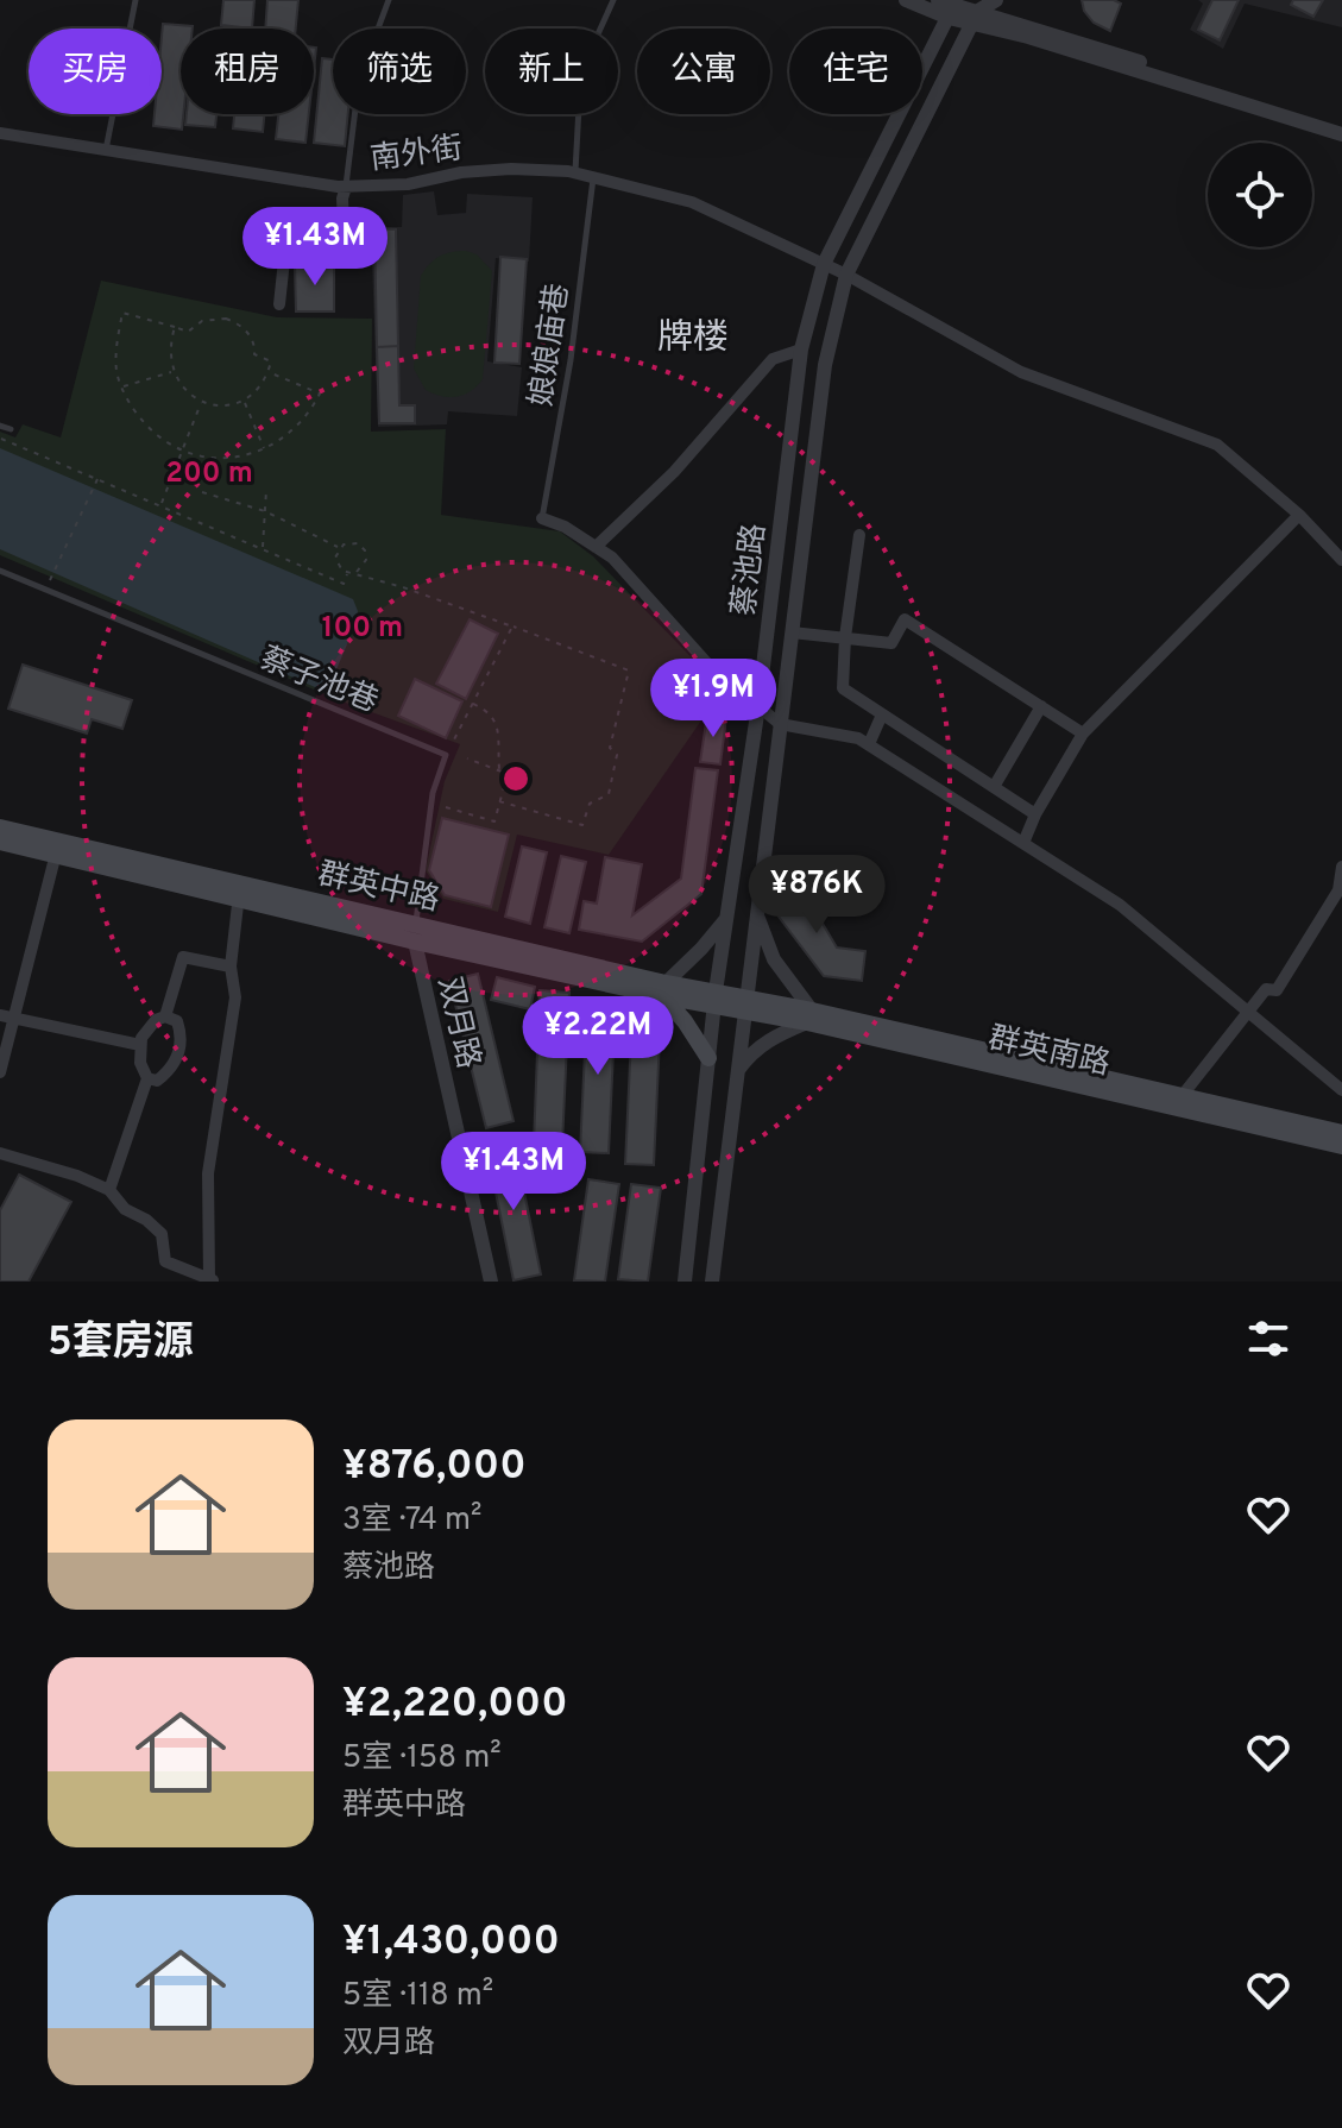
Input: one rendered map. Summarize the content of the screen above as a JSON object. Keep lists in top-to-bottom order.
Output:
{
  "streets": {
    "main road": ["群英中路", "群英南路"],
    "street": ["南外街", "蔡池路", "双月路"],
    "lane": ["娘娘庙巷", "蔡子池巷"]
  },
  "crossings": [
    ["南外街", "娘娘庙巷"],
    ["南外街", "蔡池路"],
    ["蔡池路", "群英中路"],
    ["蔡池路", "群英南路"],
    ["群英中路", "双月路"],
    ["群英中路", "群英南路"]
  ],
  "districts": ["牌楼"],
  "page": {
    "chip": [
      "买房",
      "租房",
      "筛选",
      "新上",
      "公寓",
      "住宅"
    ],
    "price": [
      "¥1.43M",
      "¥1.9M",
      "¥876K",
      "¥2.22M",
      "¥1.43M"
    ],
    "heading": "5套房源",
    "list": [
      {
        "name": "¥876,000",
        "note": "3室 · 74 m² · 蔡池路"
      },
      {
        "name": "¥2,220,000",
        "note": "5室 · 158 m² · 群英中路"
      },
      {
        "name": "¥1,430,000",
        "note": "5室 · 118 m² · 双月路"
      }
    ]
  },
  "rings": ["200 m", "100 m"]
}
